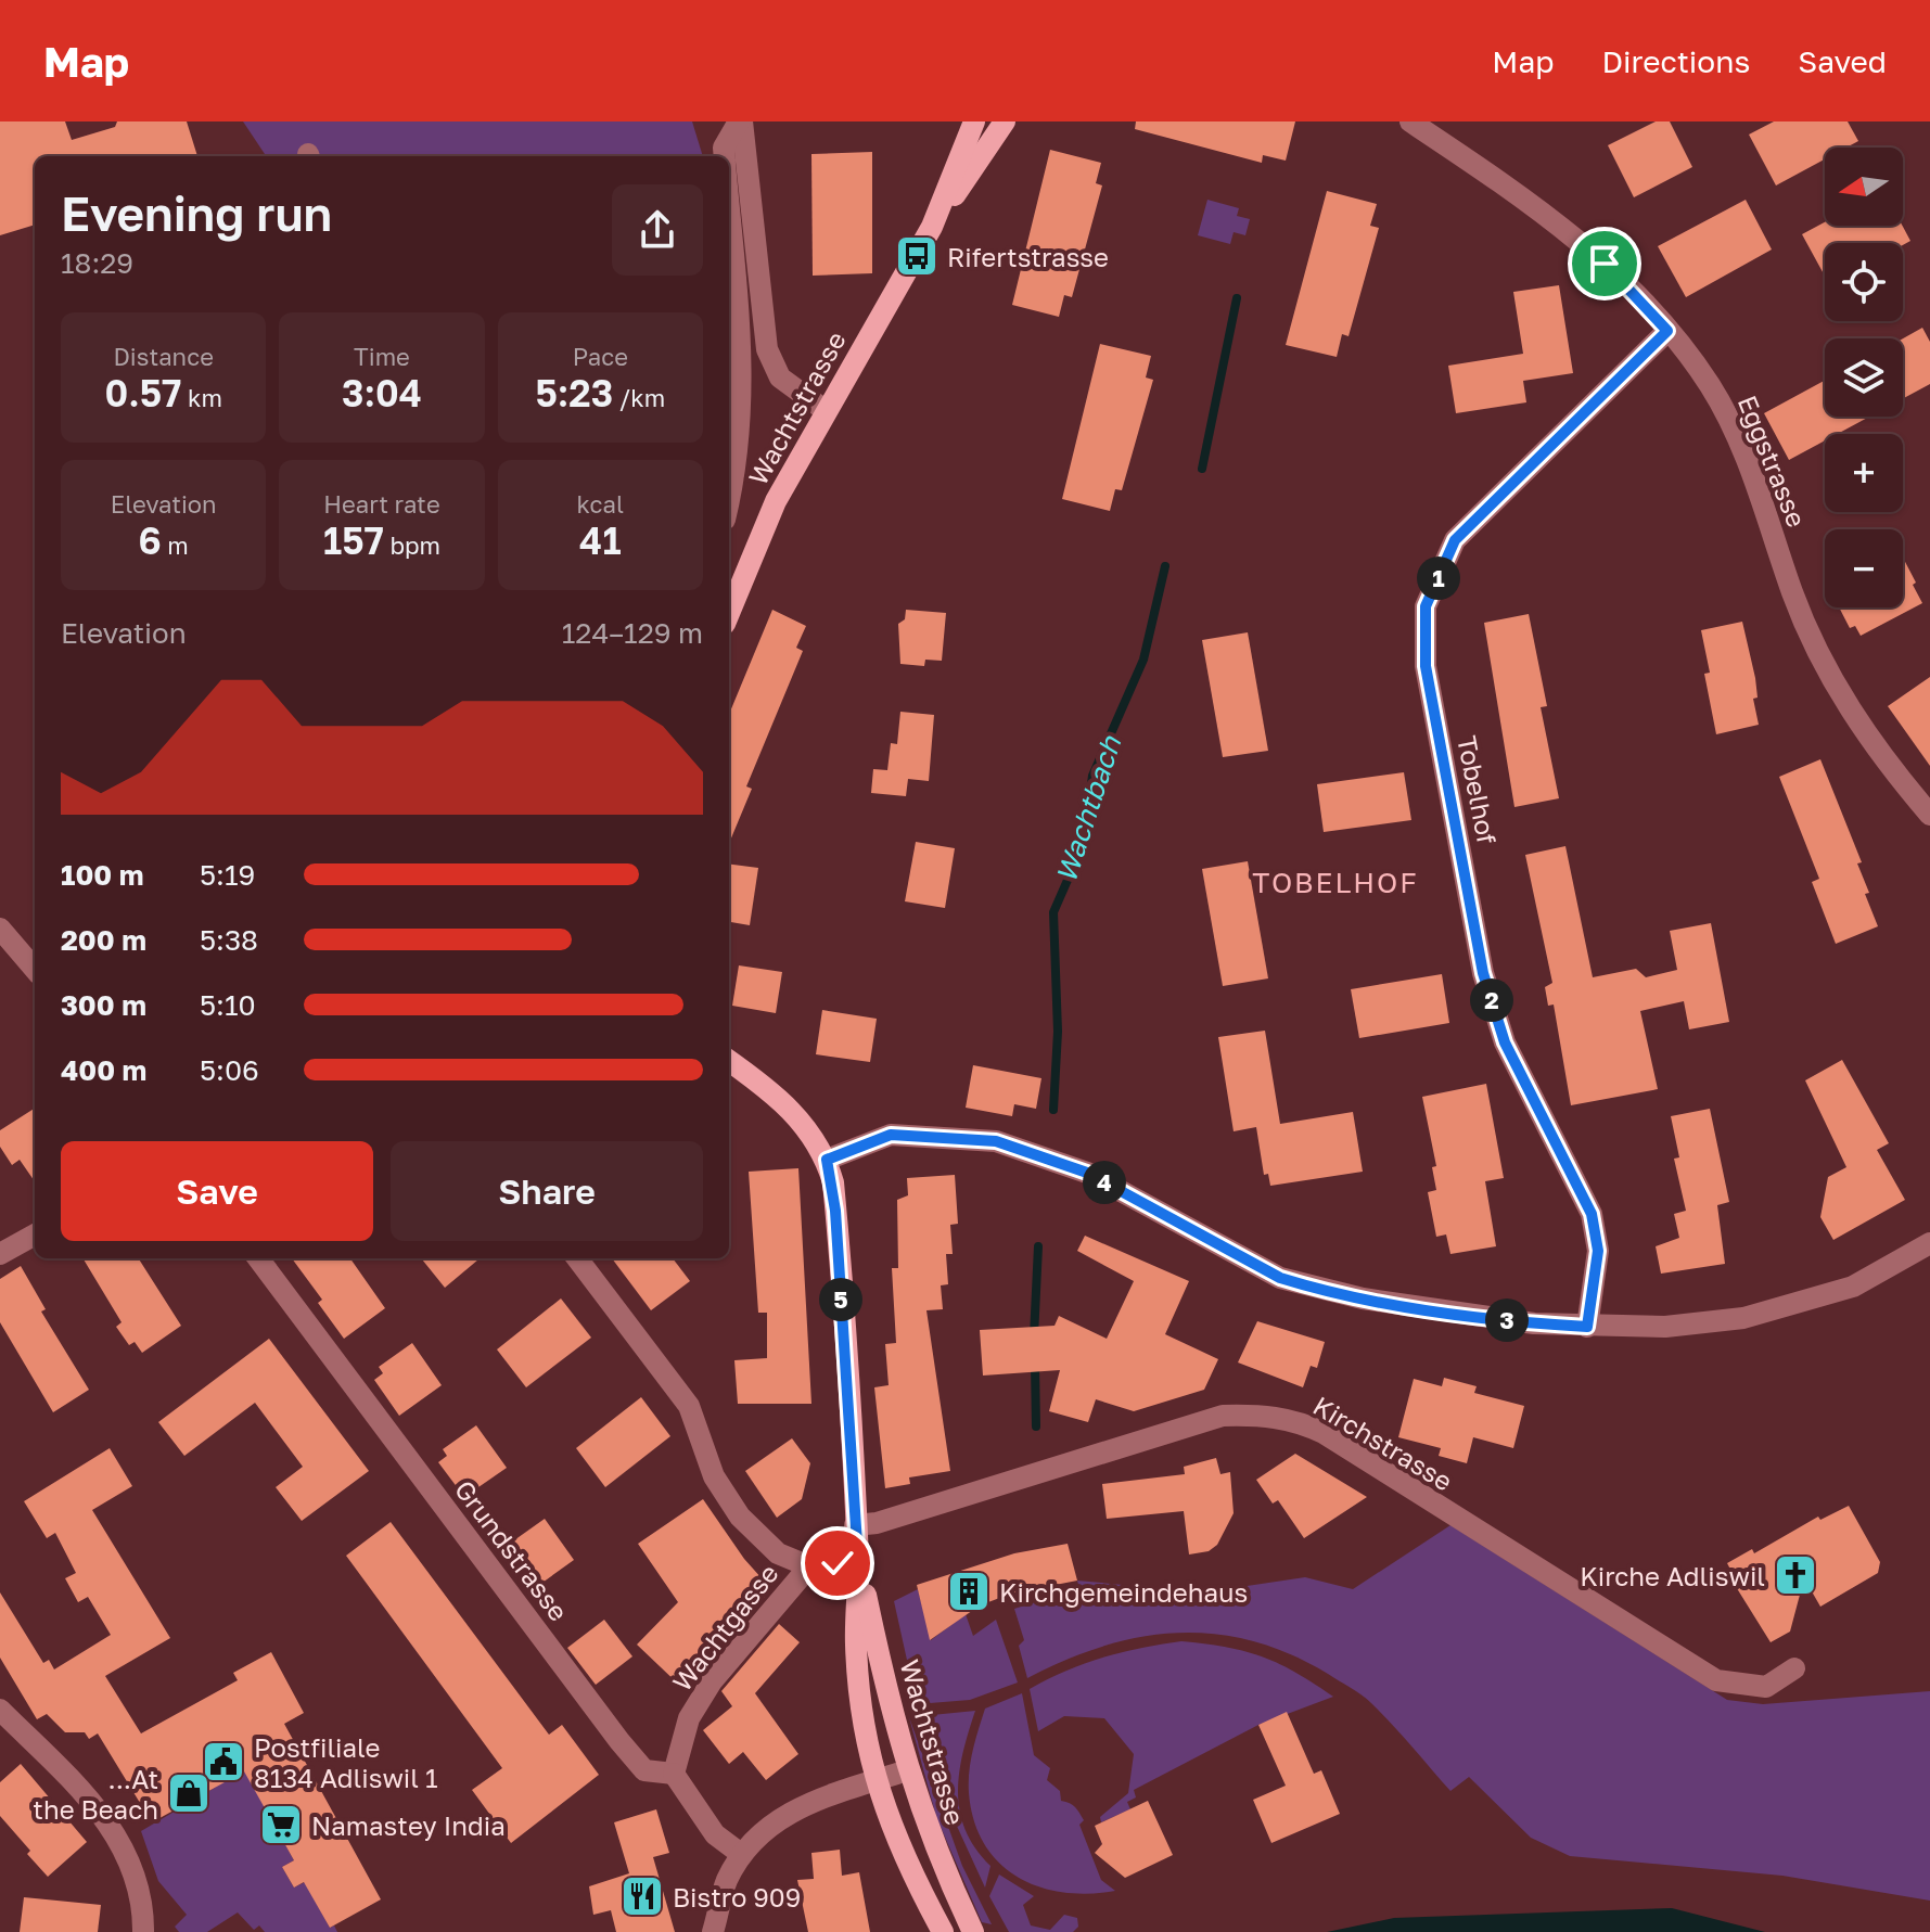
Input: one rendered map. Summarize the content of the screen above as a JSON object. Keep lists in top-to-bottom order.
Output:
{
  "streets": {
    "main road": ["Wachtstrasse"],
    "street": [
      "Eggstrasse",
      "Tobelhof",
      "Kirchstrasse",
      "Grundstrasse",
      "Wachtgasse"
    ]
  },
  "crossings": [
    ["Wachtstrasse", "Kirchstrasse"],
    ["Eggstrasse", "Tobelhof"],
    ["Grundstrasse", "Wachtgasse"]
  ],
  "districts": ["TOBELHOF"],
  "water": ["Wachtbach"],
  "places": {
    "bus stop": ["Rifertstrasse"],
    "church": ["Kirche Adliswil"],
    "building": ["Kirchgemeindehaus"],
    "public building": ["Postfiliale 8134 Adliswil 1"],
    "shop": ["...At the Beach"],
    "supermarket": ["Namastey India"],
    "restaurant": ["Bistro 909"]
  },
  "north": "left",
  "page": {
    "header": "Map",
    "nav": ["Map", "Directions", "Saved"],
    "map_buttons": ["+", "−"],
    "heading": ["Evening run", "18:29"],
    "stats": [
      ["Distance", "0.57 km"],
      ["Time", "3:04"],
      ["Pace", "5:23 /km"],
      ["Elevation", "6 m"],
      ["Heart rate", "157 bpm"],
      ["kcal", "41"]
    ],
    "pins": [
      "1",
      "2",
      "4",
      "5",
      "3"
    ],
    "chart": ["Elevation", "124–129 m"],
    "list": [
      {
        "name": "100 m",
        "note": "5:19"
      },
      {
        "name": "200 m",
        "note": "5:38"
      },
      {
        "name": "300 m",
        "note": "5:10"
      },
      {
        "name": "400 m",
        "note": "5:06"
      }
    ],
    "buttons": ["Save", "Share"]
  }
}
